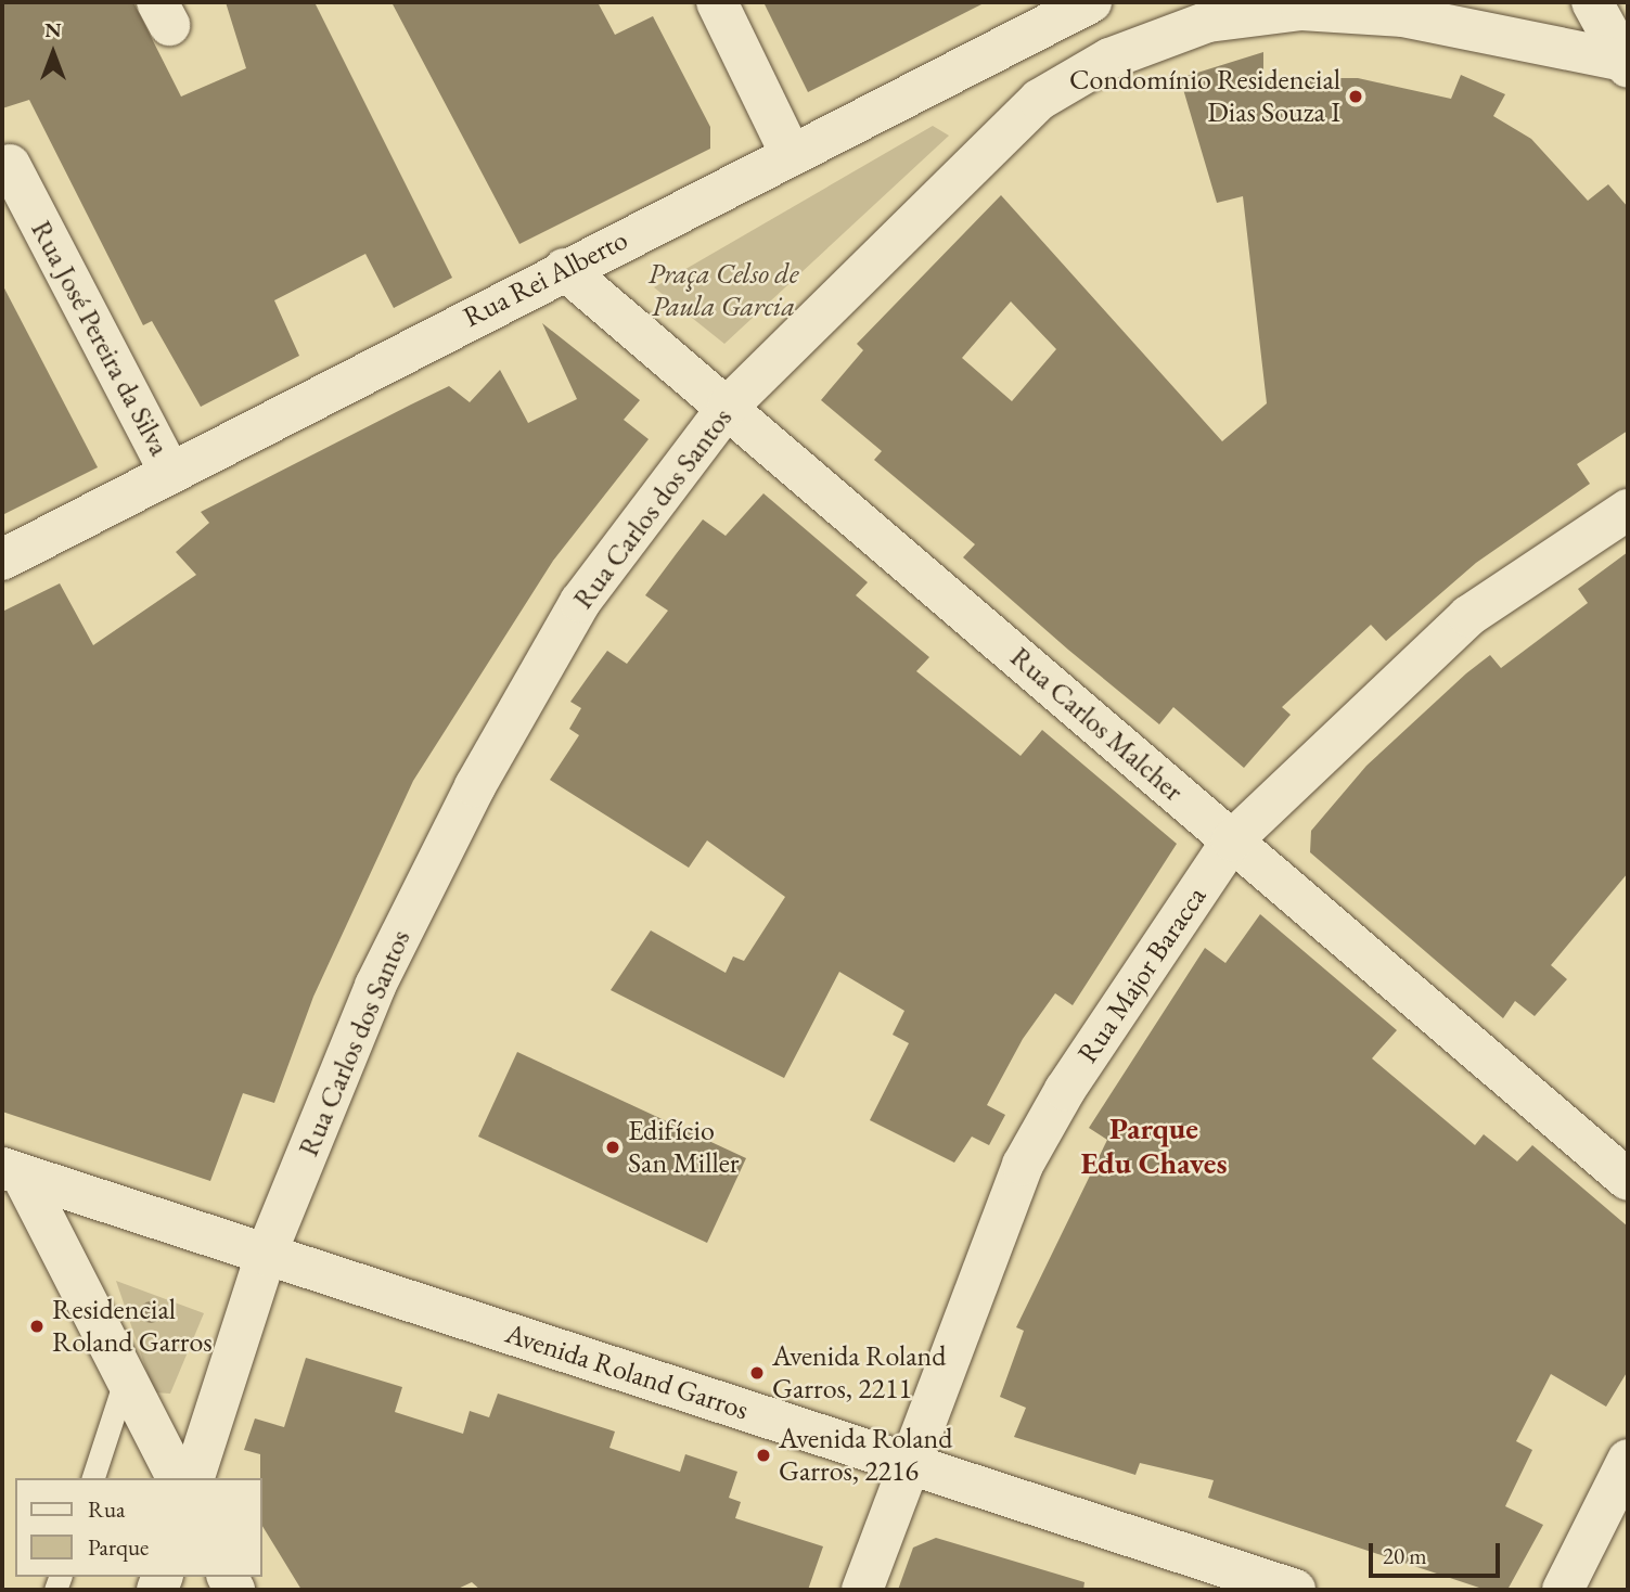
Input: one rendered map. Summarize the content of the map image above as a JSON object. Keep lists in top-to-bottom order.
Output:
{
  "streets": {
    "street": [
      "Rua Rei Alberto",
      "Rua José Pereira da Silva",
      "Rua Carlos dos Santos",
      "Rua Carlos Malcher",
      "Rua Major Baracca",
      "Avenida Roland Garros"
    ]
  },
  "crossings": [
    ["Rua Rei Alberto", "Rua José Pereira da Silva"],
    ["Rua Rei Alberto", "Rua Carlos Malcher"],
    ["Rua Carlos dos Santos", "Rua Carlos Malcher"],
    ["Rua Carlos dos Santos", "Avenida Roland Garros"],
    ["Rua Carlos Malcher", "Rua Major Baracca"],
    ["Rua Major Baracca", "Avenida Roland Garros"]
  ],
  "districts": ["Parque Edu Chaves"],
  "parks": ["Praça Celso de Paula Garcia"],
  "places": [
    "Condomínio Residencial Dias Souza I",
    "Edifício San Miller",
    "Residencial Roland Garros",
    "Avenida Roland Garros, 2211",
    "Avenida Roland Garros, 2216"
  ],
  "legend": ["Rua", "Parque"],
  "scale_bar": "20 m",
  "north": "top"
}
